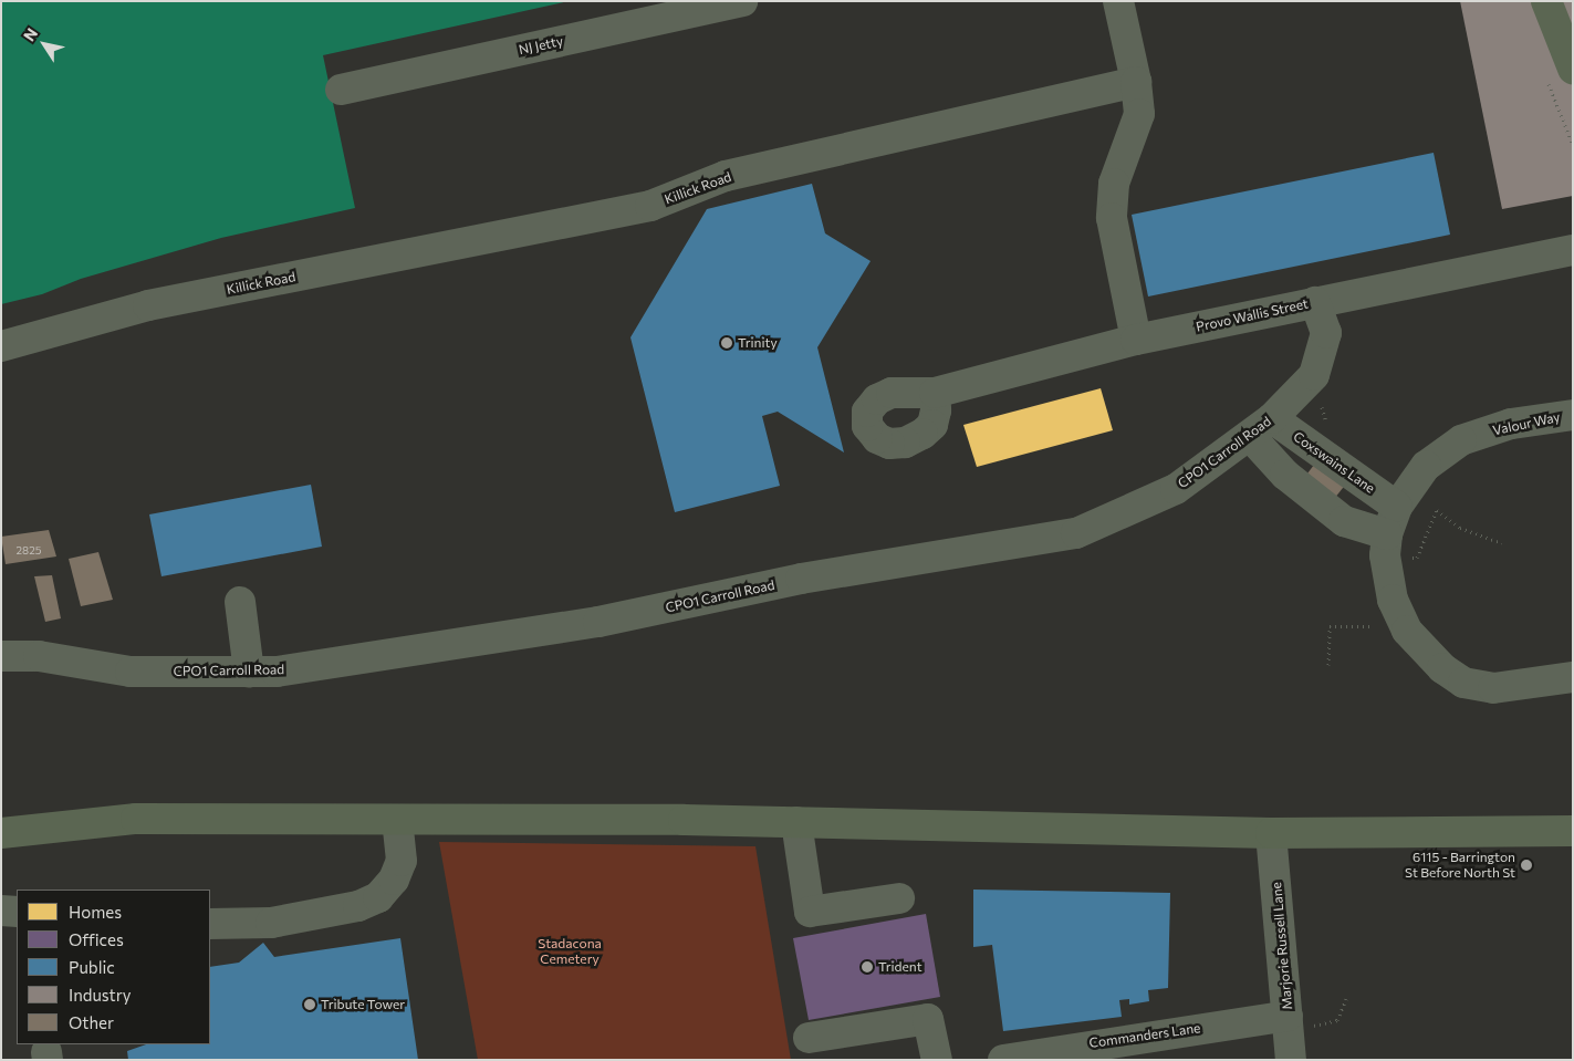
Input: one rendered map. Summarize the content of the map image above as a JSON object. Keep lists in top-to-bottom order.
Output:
{
  "streets": {
    "street": [
      "NJ Jetty",
      "Killick Road",
      "Provo Wallis Street",
      "Valour Way",
      "CPO1 Carroll Road",
      "Coxswains Lane",
      "Marjorie Russell Lane",
      "Commanders Lane"
    ]
  },
  "crossings": [
    ["Provo Wallis Street", "CPO1 Carroll Road"],
    ["Valour Way", "Coxswains Lane"],
    ["CPO1 Carroll Road", "Coxswains Lane"],
    ["Marjorie Russell Lane", "Commanders Lane"]
  ],
  "parks": ["Stadacona Cemetery"],
  "places": [
    "Trinity",
    "6115 - Barrington St Before North St",
    "Trident",
    "Tribute Tower"
  ],
  "house_numbers": ["2825"],
  "legend": [
    "Homes",
    "Offices",
    "Public",
    "Industry",
    "Other"
  ],
  "north": "top left"
}
